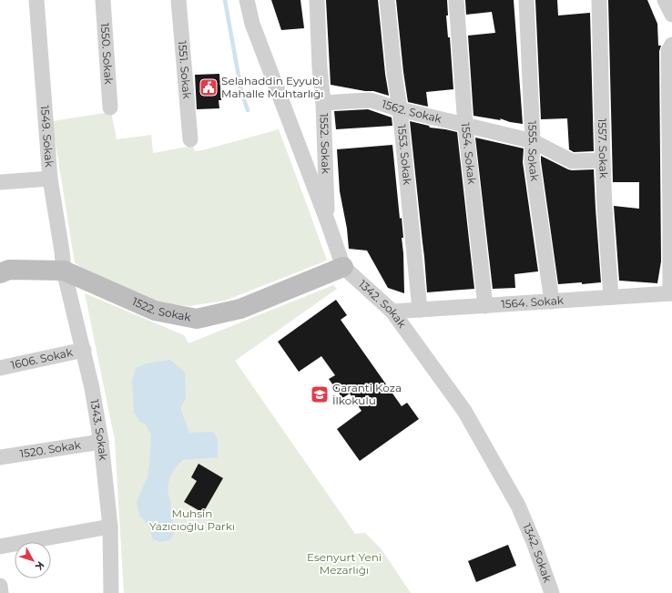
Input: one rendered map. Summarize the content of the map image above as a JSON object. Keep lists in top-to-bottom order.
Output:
{
  "streets": {
    "street": [
      "1550. Sokak",
      "1551. Sokak",
      "1562. Sokak",
      "1549. Sokak",
      "1552. Sokak",
      "1557. Sokak",
      "1555. Sokak",
      "1554. Sokak",
      "1553. Sokak",
      "1564. Sokak",
      "1342. Sokak",
      "1522. Sokak",
      "1606. Sokak",
      "1343. Sokak",
      "1520. Sokak"
    ]
  },
  "crossings": [
    ["1562. Sokak", "1552. Sokak"],
    ["1562. Sokak", "1557. Sokak"],
    ["1562. Sokak", "1555. Sokak"],
    ["1562. Sokak", "1554. Sokak"],
    ["1562. Sokak", "1553. Sokak"],
    ["1549. Sokak", "1522. Sokak"],
    ["1549. Sokak", "1343. Sokak"],
    ["1552. Sokak", "1342. Sokak"],
    ["1557. Sokak", "1564. Sokak"],
    ["1555. Sokak", "1564. Sokak"],
    ["1554. Sokak", "1564. Sokak"],
    ["1553. Sokak", "1564. Sokak"],
    ["1564. Sokak", "1342. Sokak"],
    ["1342. Sokak", "1522. Sokak"],
    ["1522. Sokak", "1343. Sokak"],
    ["1606. Sokak", "1343. Sokak"],
    ["1343. Sokak", "1520. Sokak"]
  ],
  "parks": ["Muhsin Yazıcıoğlu Parkı", "Esenyurt Yeni Mezarlığı"],
  "places": {
    "public building": ["Selahaddin Eyyubi Mahalle Muhtarlığı"],
    "school or university": ["Garanti Koza İlkokulu"]
  },
  "north": "bottom right"
}
